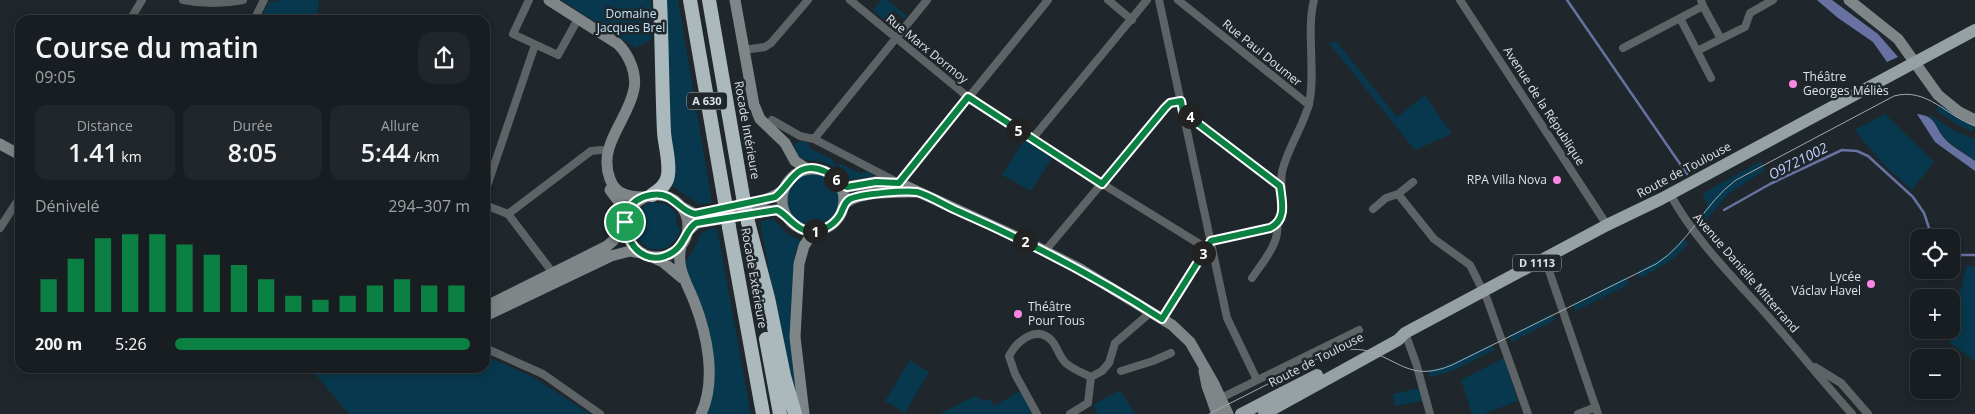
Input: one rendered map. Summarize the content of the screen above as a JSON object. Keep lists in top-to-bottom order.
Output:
{
  "streets": {
    "highway": ["A 630", "Rocade Intérieure", "Rocade Extérieure"],
    "main road": ["Route de Toulouse", "D 1113"],
    "street": [
      "Rue Marx Dormoy",
      "Rue Paul Doumer",
      "Avenue de la République",
      "Avenue Danielle Mitterrand"
    ]
  },
  "crossings": [
    ["Avenue de la République", "Route de Toulouse"],
    ["Route de Toulouse", "Avenue Danielle Mitterrand"]
  ],
  "water": ["O9721002"],
  "parks": ["Domaine Jacques Brel"],
  "places": [
    "Théâtre Georges Méliès",
    "RPA Villa Nova",
    "Lycée Václav Havel",
    "Théâtre Pour Tous"
  ],
  "page": {
    "heading": ["Course du matin", "09:05"],
    "stats": [
      ["Distance", "1.41 km"],
      ["Durée", "8:05"],
      ["Allure", "5:44 /km"]
    ],
    "pins": [
      "4",
      "5",
      "6",
      "1",
      "2",
      "3"
    ],
    "chart": ["Dénivelé", "294–307 m"],
    "map_buttons": ["+", "−"],
    "list": [
      {
        "name": "200 m",
        "note": "5:26"
      }
    ]
  }
}
